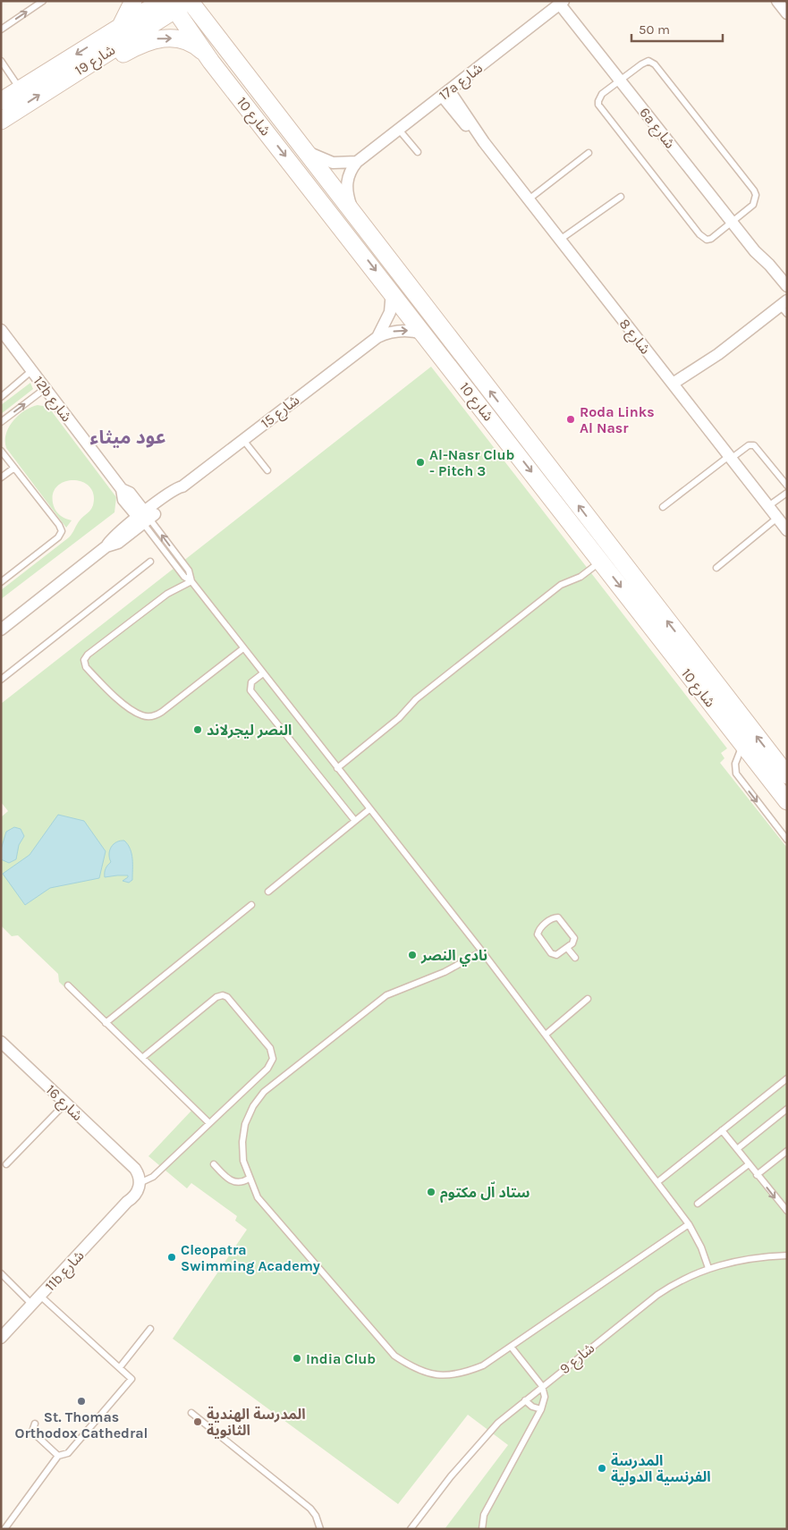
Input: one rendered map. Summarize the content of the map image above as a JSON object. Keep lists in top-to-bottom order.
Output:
{
  "streets": {
    "main road": ["شارع 19", "شارع 10"],
    "street": [
      "17a شارع",
      "6a شارع",
      "شارع 8",
      "12b شارع",
      "شارع 15",
      "شارع 16",
      "11b شارع"
    ],
    "lane": ["شارع 9"]
  },
  "crossings": [
    ["شارع 19", "شارع 10"],
    ["17a شارع", "شارع 10"],
    ["17a شارع", "6a شارع"],
    ["17a شارع", "شارع 8"],
    ["شارع 10", "شارع 15"],
    ["12b شارع", "شارع 15"],
    ["شارع 16", "11b شارع"]
  ],
  "districts": ["عود ميثاء"],
  "places": [
    "Roda Links Al Nasr",
    "Al-Nasr Club - Pitch 3",
    "النصر ليجرلاند",
    "نادي النصر",
    "ستاد اّل مكتوم",
    "Cleopatra Swimming Academy",
    "India Club",
    "St. Thomas Orthodox Cathedral",
    "المدرسة الهندية الثانوية",
    "المدرسة الفرنسية الدولية"
  ],
  "scale_bar": "50 m"
}
